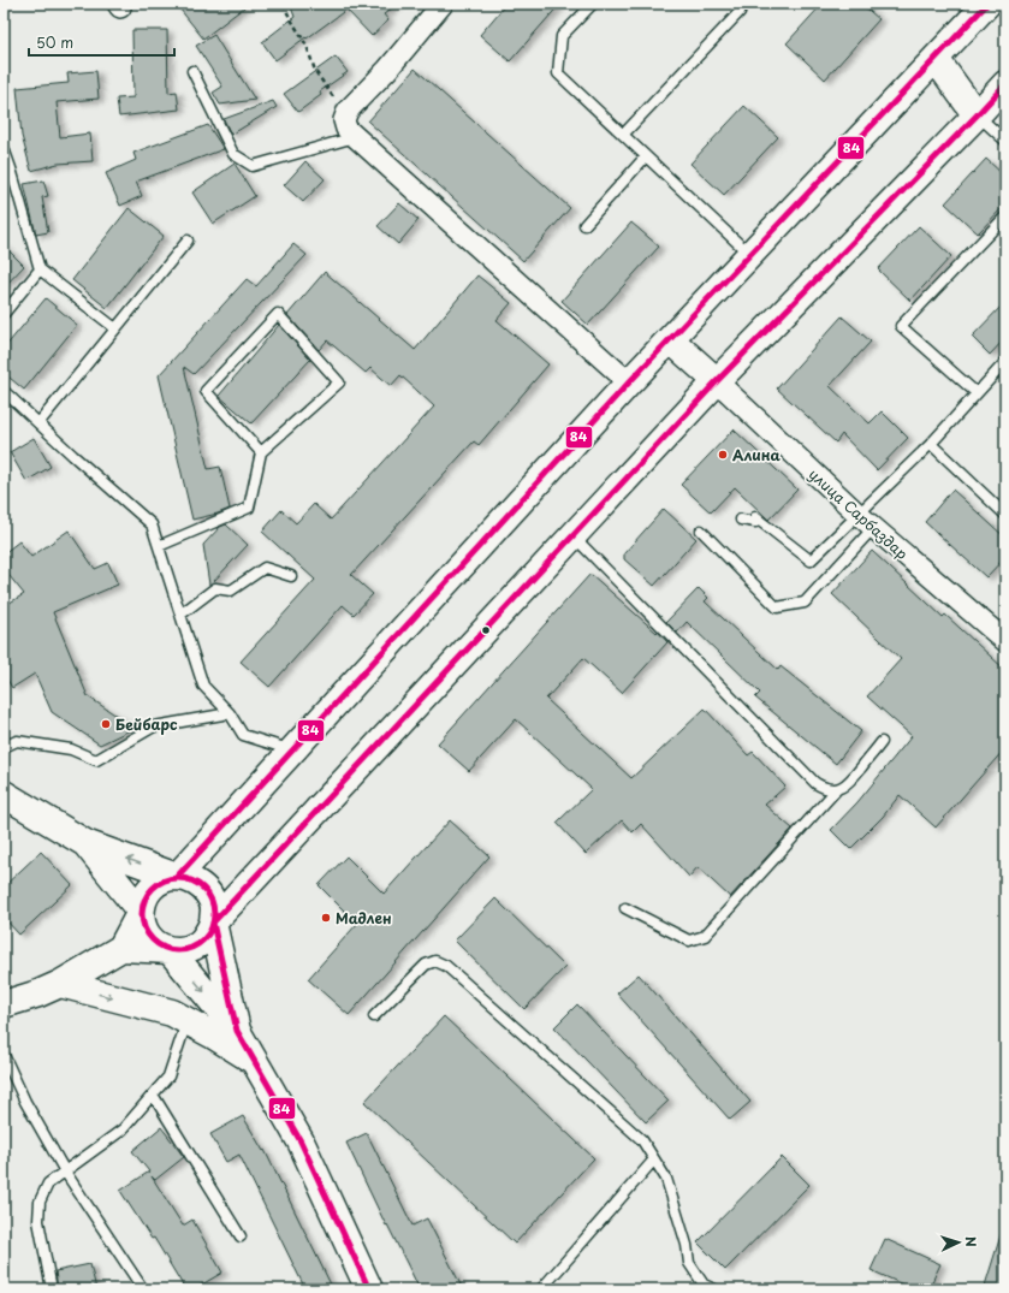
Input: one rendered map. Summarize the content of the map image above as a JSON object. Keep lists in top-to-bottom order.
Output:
{
  "streets": {
    "street": ["улица Сарбаздар"]
  },
  "places": ["Алина", "Бейбарс", "Мадлен"],
  "lines": ["transit line 84"],
  "scale_bar": "50 m",
  "north": "right"
}
